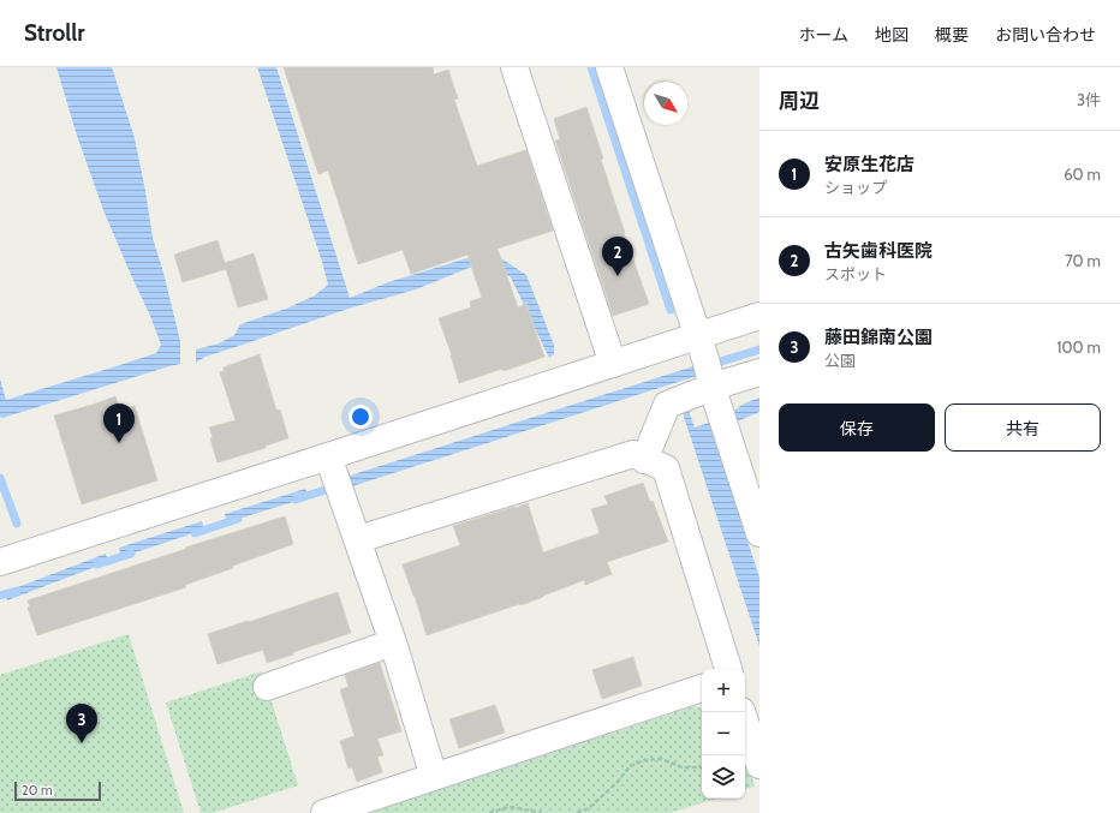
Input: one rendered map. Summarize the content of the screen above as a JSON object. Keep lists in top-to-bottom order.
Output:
{
  "scale_bar": "20 m",
  "north": "bottom right",
  "page": {
    "header": "Strollr",
    "nav": [
      "ホーム",
      "地図",
      "概要",
      "お問い合わせ"
    ],
    "heading": ["周辺", "3件"],
    "list": [
      {
        "mark": "1",
        "name": "安原生花店",
        "note": "ショップ",
        "value": "60 m"
      },
      {
        "mark": "2",
        "name": "古矢歯科医院",
        "note": "スポット",
        "value": "70 m"
      },
      {
        "mark": "3",
        "name": "藤田錦南公園",
        "note": "公園",
        "value": "100 m"
      }
    ],
    "pins": ["2", "1", "3"],
    "buttons": ["保存", "共有"],
    "map_buttons": ["+", "−"],
    "scale": "20 m"
  }
}
